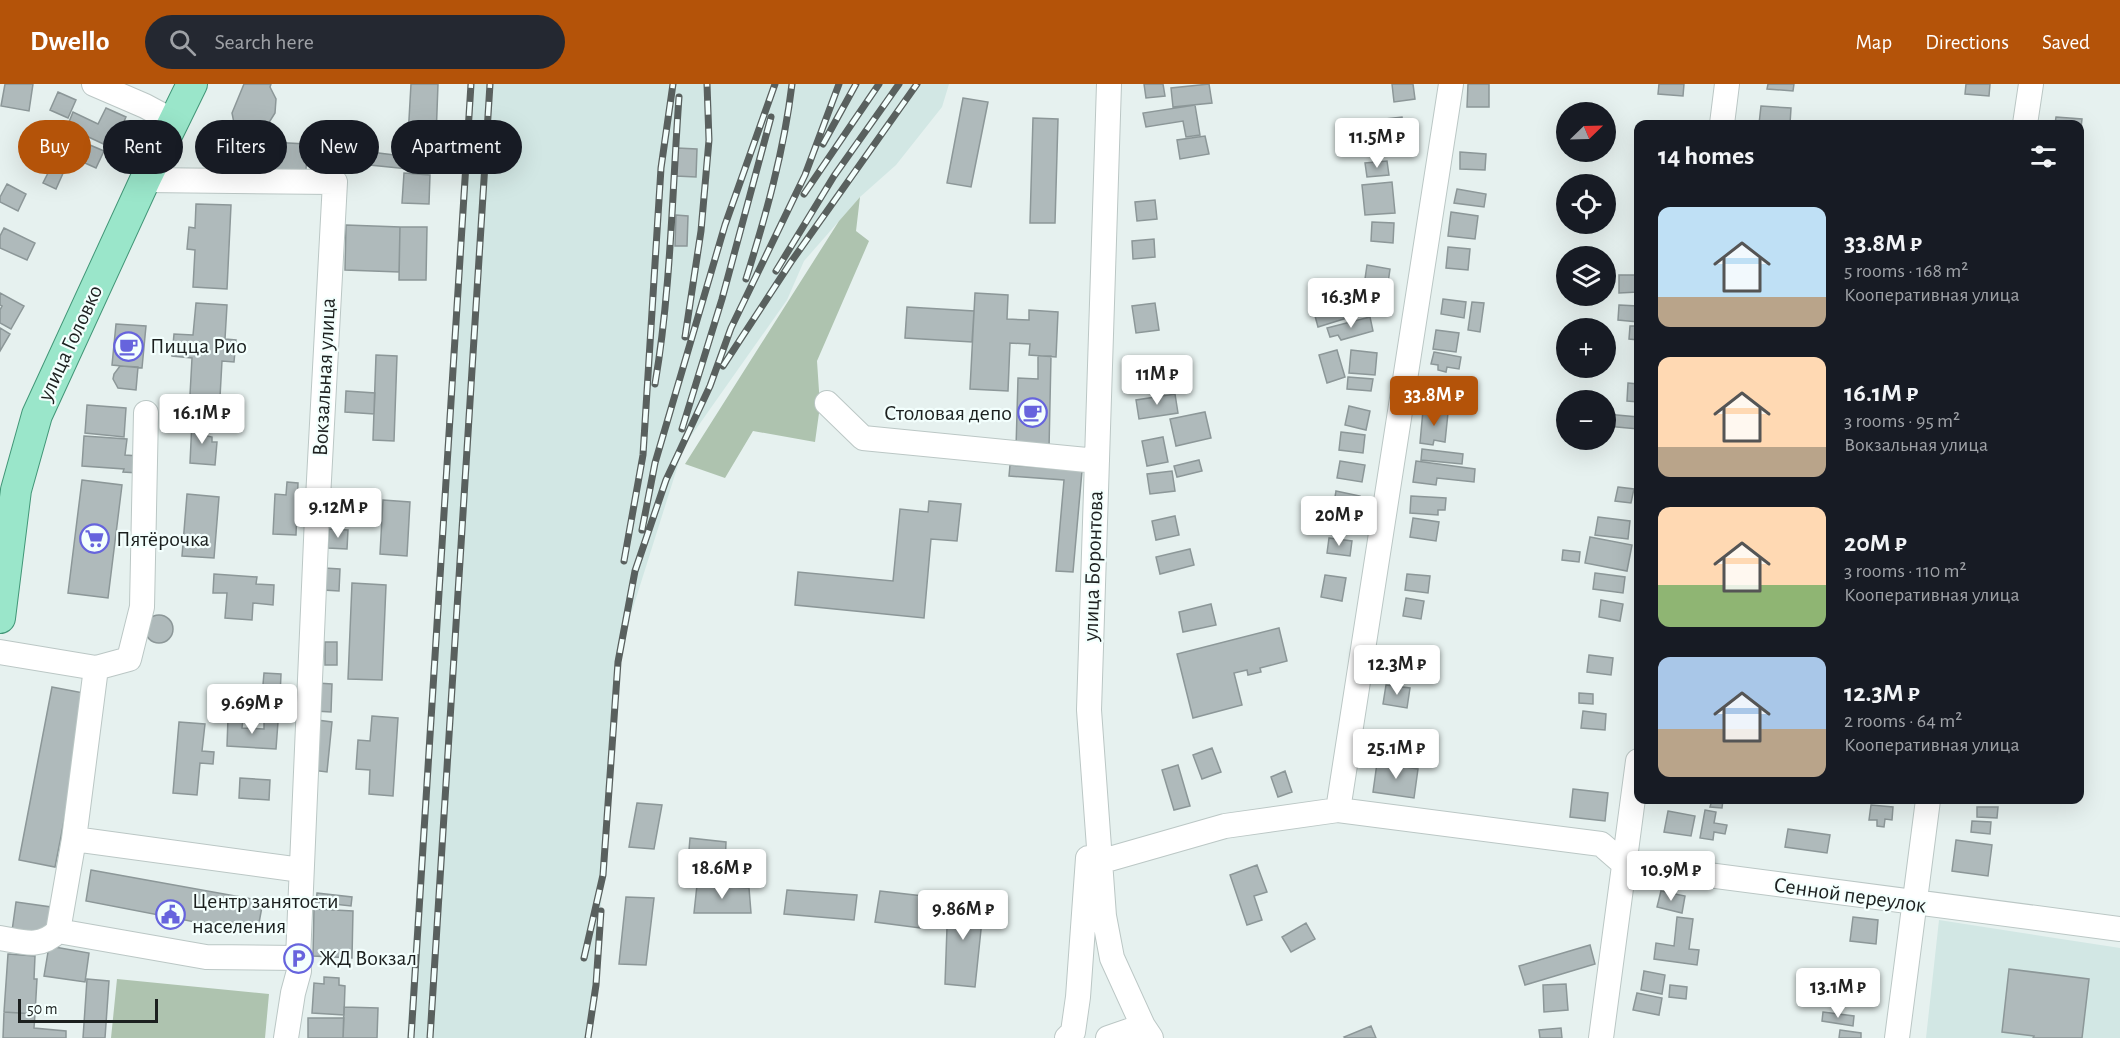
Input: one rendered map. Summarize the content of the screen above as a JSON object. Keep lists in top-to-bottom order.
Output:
{
  "streets": {
    "main road": ["улица Головко"],
    "street": ["Вокзальная улица", "улица Боронтова", "Сенной переулок"]
  },
  "crossings": [
    ["улица Головко", "Вокзальная улица"]
  ],
  "places": {
    "cafe": ["Пицца Рио", "Столовая депо"],
    "supermarket": ["Пятёрочка"],
    "public building": ["Центр занятости населения"],
    "parking": ["ЖД Вокзал"]
  },
  "scale_bar": "50 m",
  "north": "top right",
  "page": {
    "header": "Dwello",
    "search": "Search here",
    "nav": ["Map", "Directions", "Saved"],
    "map_buttons": ["+", "−"],
    "price": [
      "11.5M ₽",
      "16.3M ₽",
      "11M ₽",
      "33.8M ₽",
      "16.1M ₽",
      "9.12M ₽",
      "20M ₽",
      "12.3M ₽",
      "9.69M ₽",
      "25.1M ₽",
      "18.6M ₽",
      "10.9M ₽",
      "9.86M ₽",
      "13.1M ₽"
    ],
    "chip": [
      "Buy",
      "Rent",
      "Filters",
      "New",
      "Apartment"
    ],
    "heading": "14 homes",
    "list": [
      {
        "name": "33.8M ₽",
        "note": "5 rooms · 168 m² · Кооперативная улица"
      },
      {
        "name": "16.1M ₽",
        "note": "3 rooms · 95 m² · Вокзальная улица"
      },
      {
        "name": "20M ₽",
        "note": "3 rooms · 110 m² · Кооперативная улица"
      },
      {
        "name": "12.3M ₽",
        "note": "2 rooms · 64 m² · Кооперативная улица"
      }
    ],
    "scale": "50 m"
  }
}
